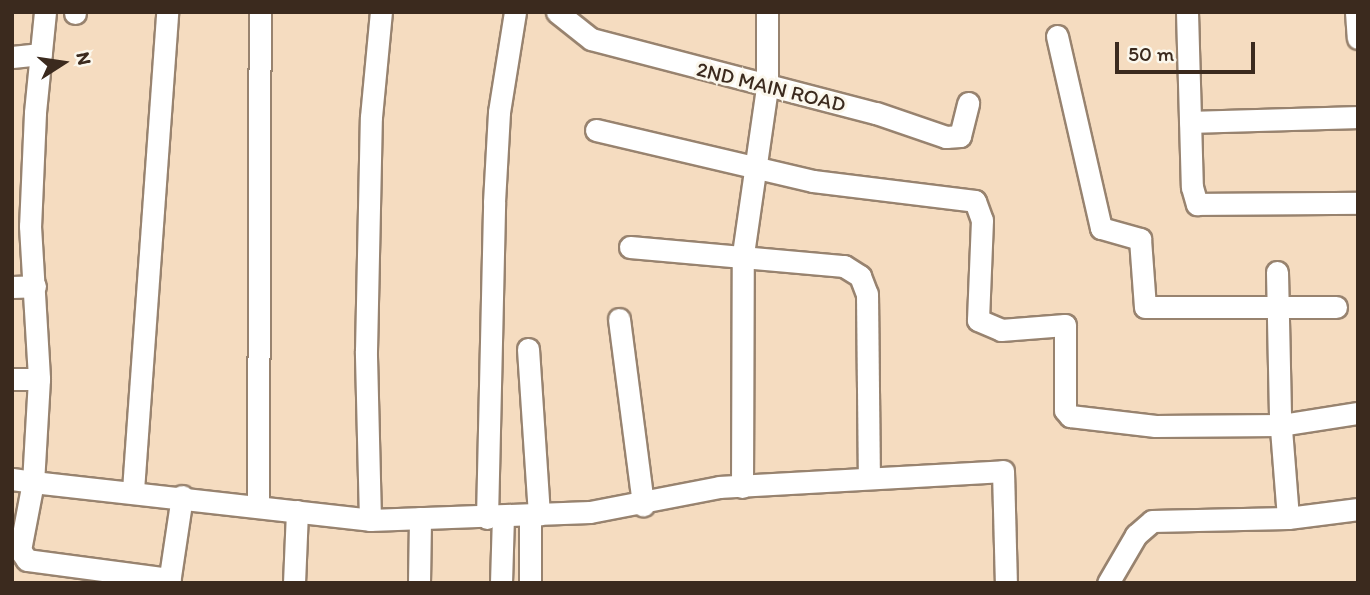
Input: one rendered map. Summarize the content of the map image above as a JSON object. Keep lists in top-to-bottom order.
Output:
{
  "streets": {
    "street": ["2ND MAIN ROAD"]
  },
  "scale_bar": "50 m",
  "north": "right"
}
